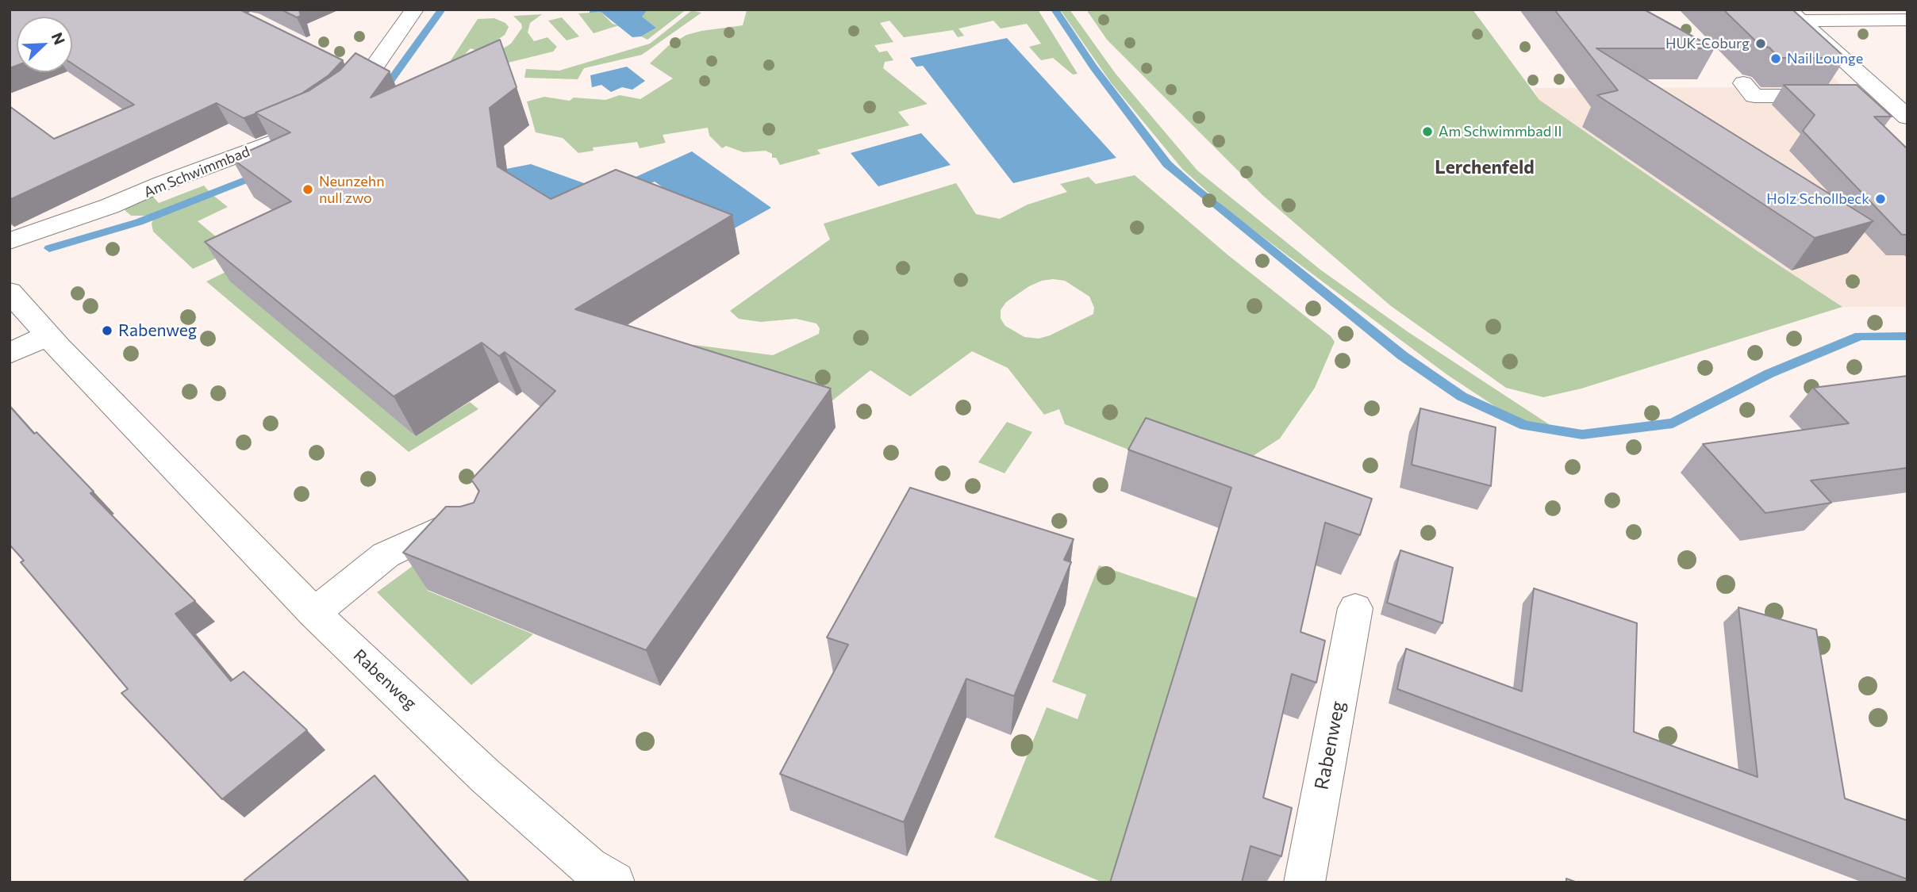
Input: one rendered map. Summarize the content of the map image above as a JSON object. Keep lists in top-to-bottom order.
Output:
{
  "streets": {
    "street": ["Am Schwimmbad", "Rabenweg"]
  },
  "districts": ["Lerchenfeld"],
  "places": [
    "HUK-Coburg",
    "Nail Lounge",
    "Am Schwimmbad II",
    "Neunzehn null zwo",
    "Holz Schollbeck",
    "Rabenweg"
  ],
  "north": "top right"
}
